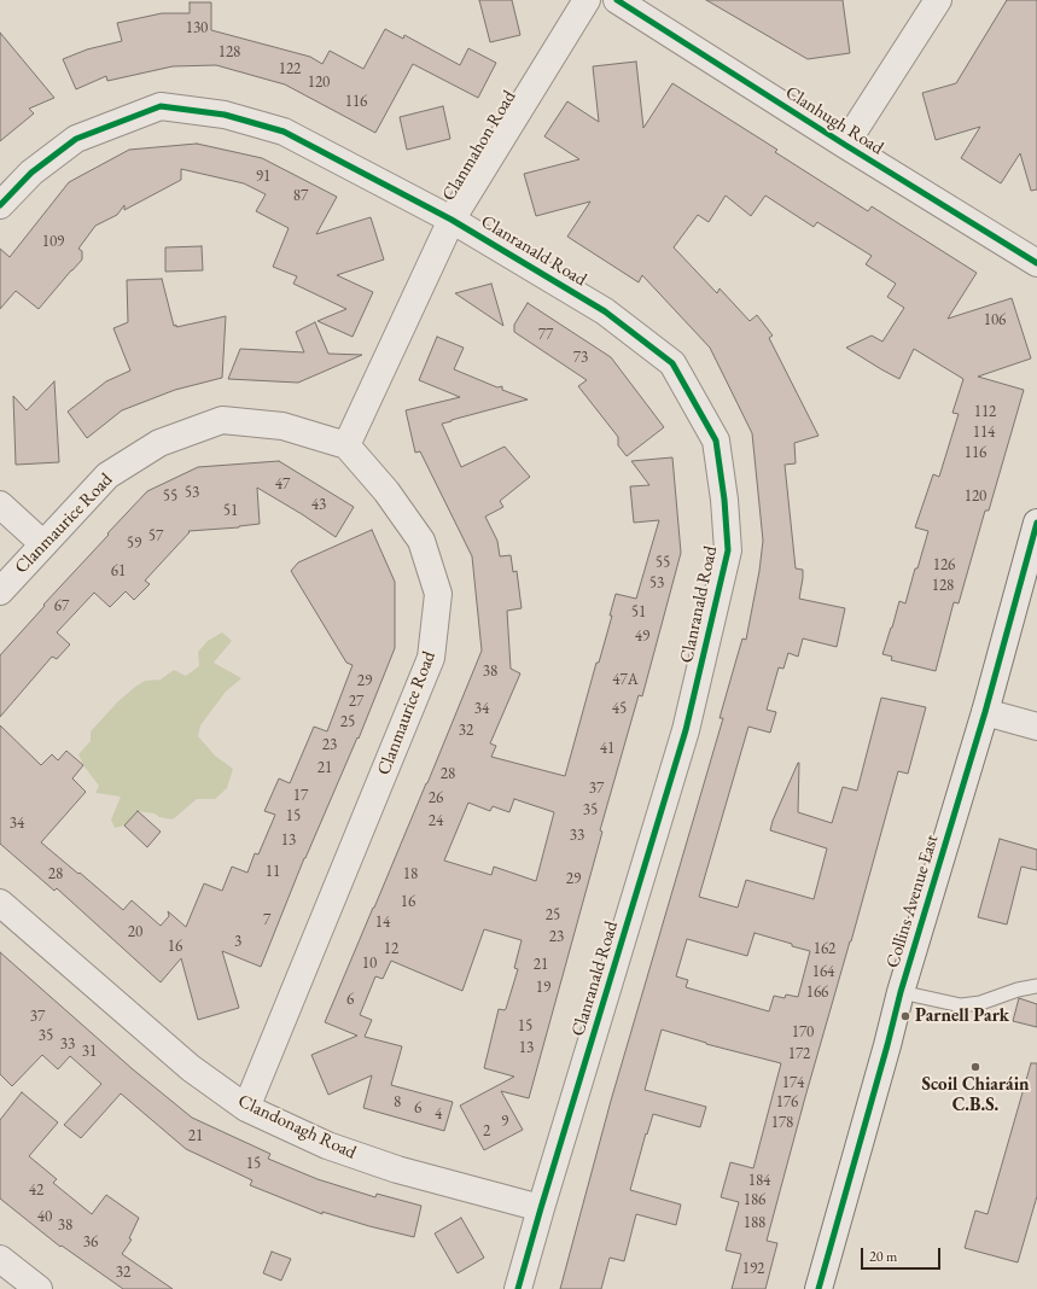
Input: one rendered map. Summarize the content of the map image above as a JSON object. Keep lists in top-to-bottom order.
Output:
{
  "streets": {
    "street": [
      "Clanhugh Road",
      "Clanmahon Road",
      "Clanranald Road",
      "Clanmaurice Road",
      "Collins Avenue East",
      "Clandonagh Road"
    ]
  },
  "crossings": [
    ["Clanmahon Road", "Clanranald Road"],
    ["Clanmahon Road", "Clanmaurice Road"],
    ["Clanranald Road", "Clandonagh Road"],
    ["Clanmaurice Road", "Clandonagh Road"]
  ],
  "places": ["Parnell Park", "Scoil Chiaráin C.B.S."],
  "house_numbers": [
    "130",
    "128",
    "122",
    "120",
    "116",
    "91",
    "87",
    "109",
    "106",
    "77",
    "73",
    "112",
    "114",
    "116",
    "47",
    "53",
    "55",
    "120",
    "43",
    "51",
    "57",
    "59",
    "55",
    "126",
    "61",
    "53",
    "128",
    "67",
    "51",
    "49",
    "38",
    "47A",
    "29",
    "27",
    "34",
    "45",
    "25",
    "32",
    "23",
    "41",
    "21",
    "28",
    "37",
    "17",
    "26",
    "35",
    "15",
    "24",
    "34",
    "33",
    "13",
    "11",
    "28",
    "18",
    "29",
    "16",
    "25",
    "7",
    "14",
    "20",
    "23",
    "3",
    "16",
    "12",
    "162",
    "10",
    "21",
    "164",
    "19",
    "166",
    "6",
    "37",
    "15",
    "170",
    "35",
    "33",
    "13",
    "31",
    "172",
    "174",
    "8",
    "176",
    "6",
    "4",
    "9",
    "178",
    "2",
    "21",
    "15",
    "184",
    "42",
    "186",
    "40",
    "188",
    "38",
    "36",
    "192",
    "32"
  ],
  "scale_bar": "20 m"
}
